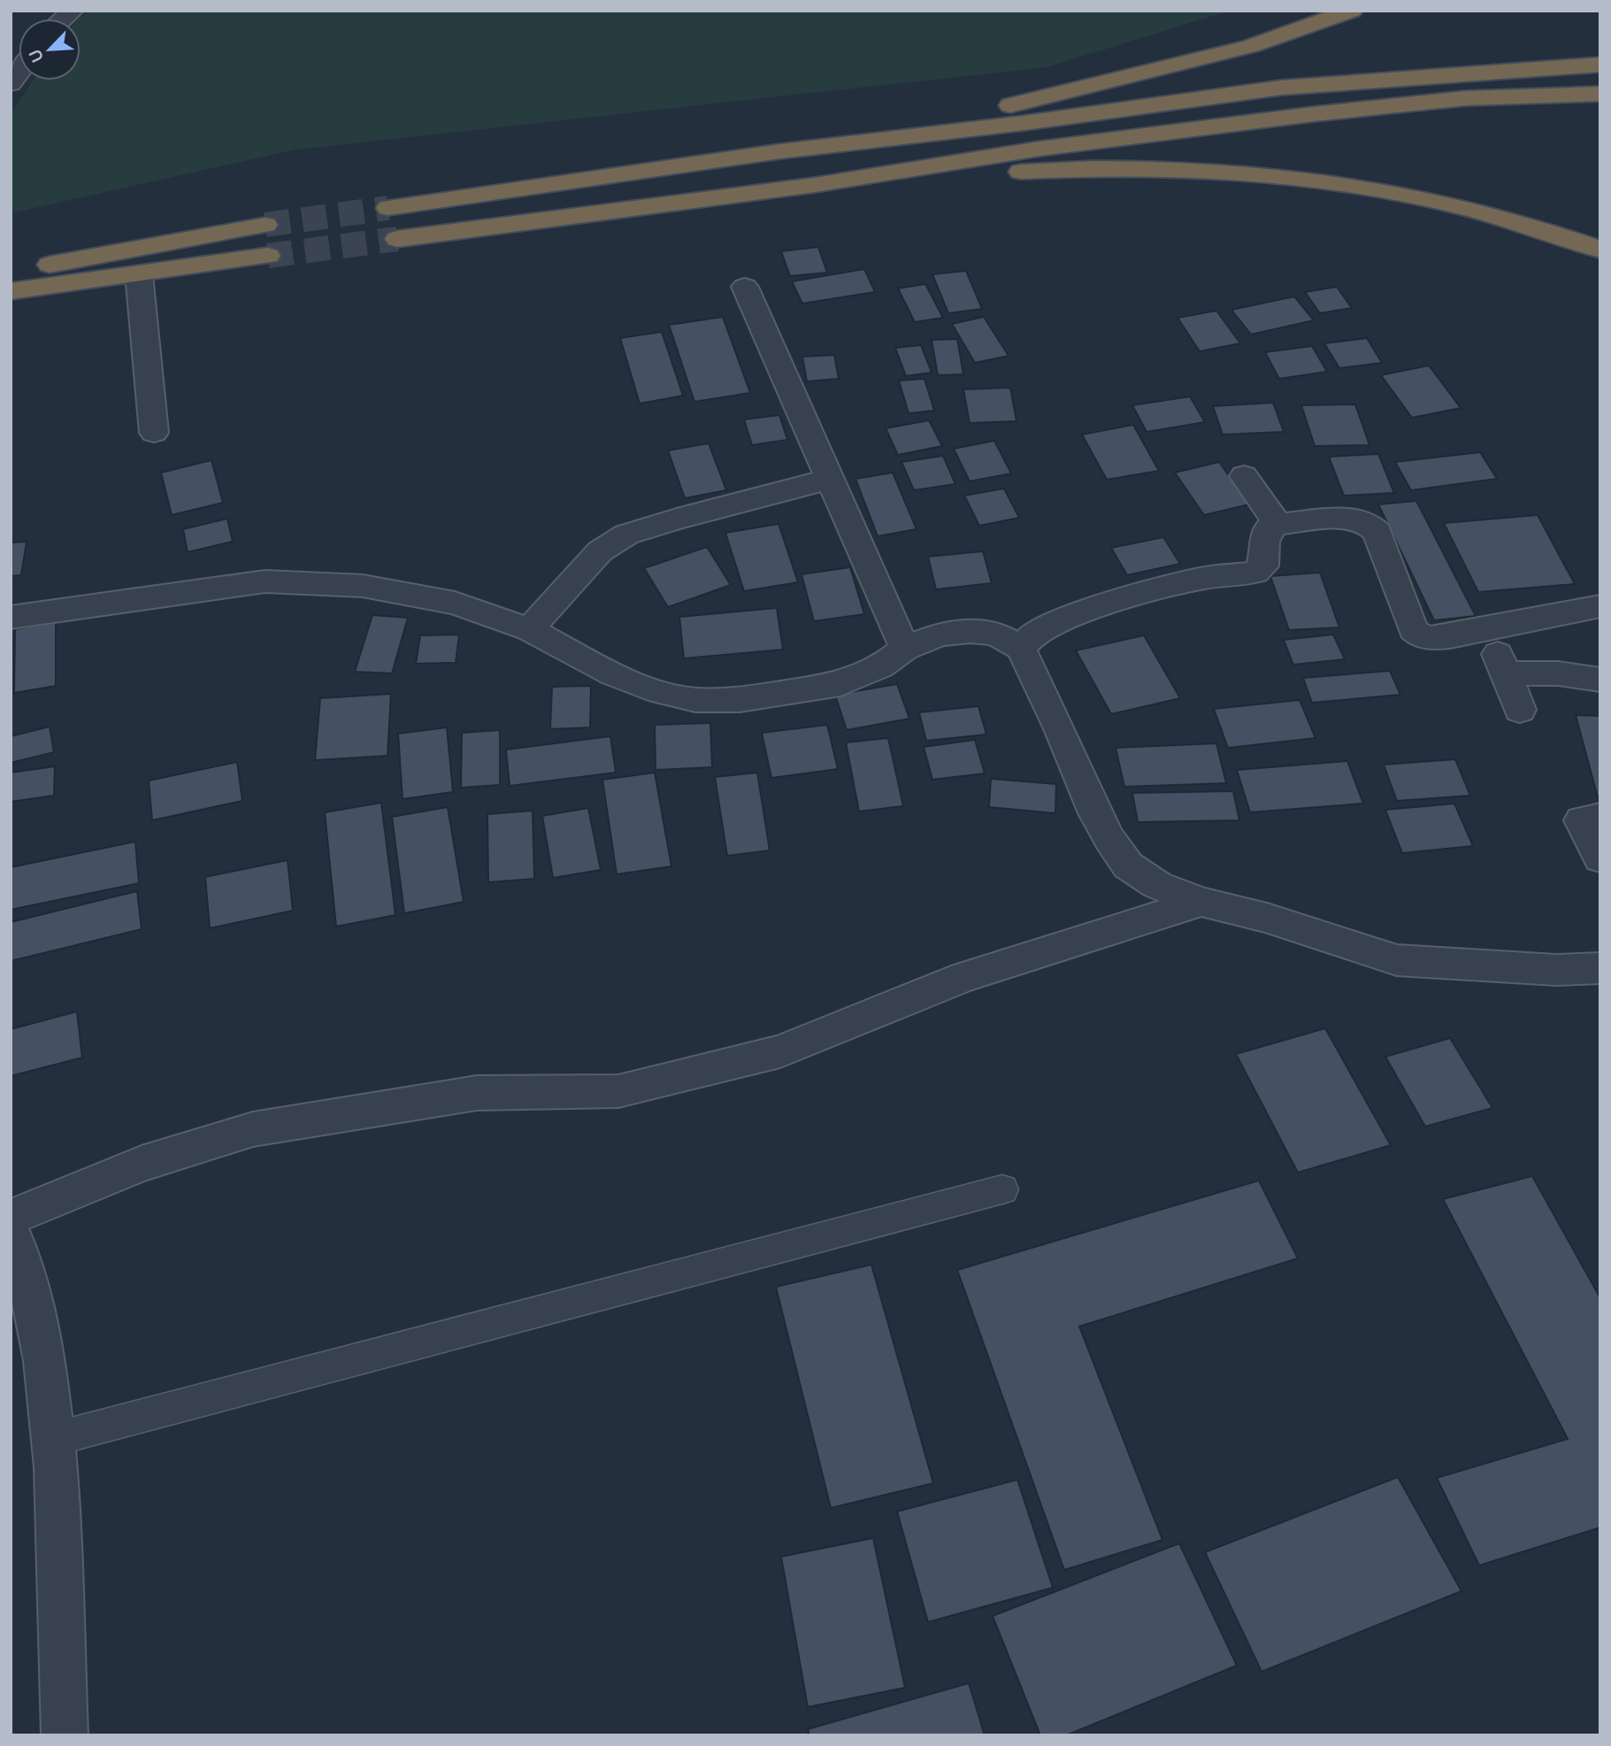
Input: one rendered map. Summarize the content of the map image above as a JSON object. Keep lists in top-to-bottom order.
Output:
{
  "north": "bottom left"
}
